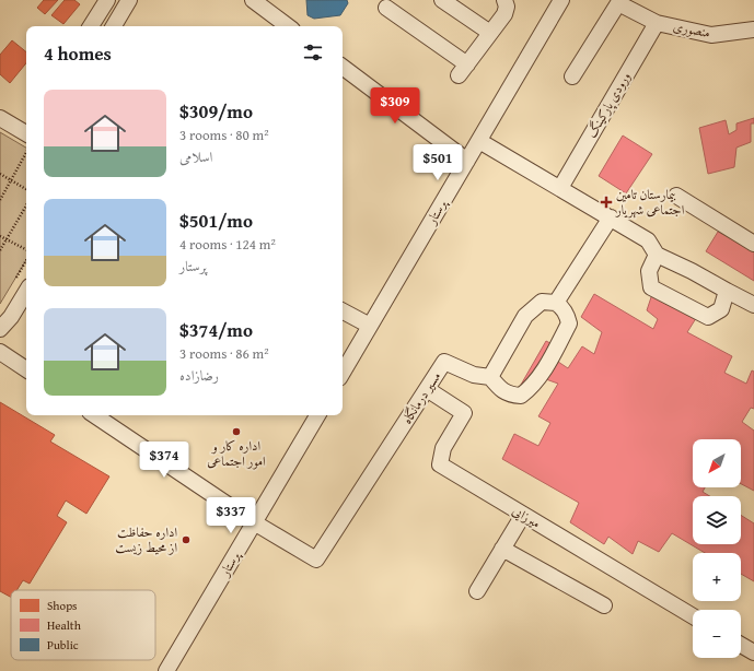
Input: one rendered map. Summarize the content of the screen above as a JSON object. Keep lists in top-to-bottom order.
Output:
{
  "streets": {
    "street": [
      "منصوری",
      "ورودی پارکینگ",
      "پرستار",
      "مسیر درمانگاه",
      "میرزایی"
    ]
  },
  "crossings": [
    ["منصوری", "ورودی پارکینگ"],
    ["پرستار", "مسیر درمانگاه"],
    ["مسیر درمانگاه", "میرزایی"]
  ],
  "places": {
    "health": ["بیمارستان تامین اجتماعی شهریار"],
    "other": ["اداره کار و امور اجتماعی", "اداره حفاظت از محیط زیست"]
  },
  "legend": ["Shops", "Health", "Public"],
  "north": "bottom left",
  "page": {
    "heading": "4 homes",
    "list": [
      {
        "name": "$309/mo",
        "note": "3 rooms · 80 m² · اسلامی"
      },
      {
        "name": "$501/mo",
        "note": "4 rooms · 124 m² · پرستار"
      },
      {
        "name": "$374/mo",
        "note": "3 rooms · 86 m² · رضازاده"
      }
    ],
    "price": [
      "$309",
      "$501",
      "$374",
      "$337"
    ],
    "map_buttons": ["+", "−"]
  }
}
